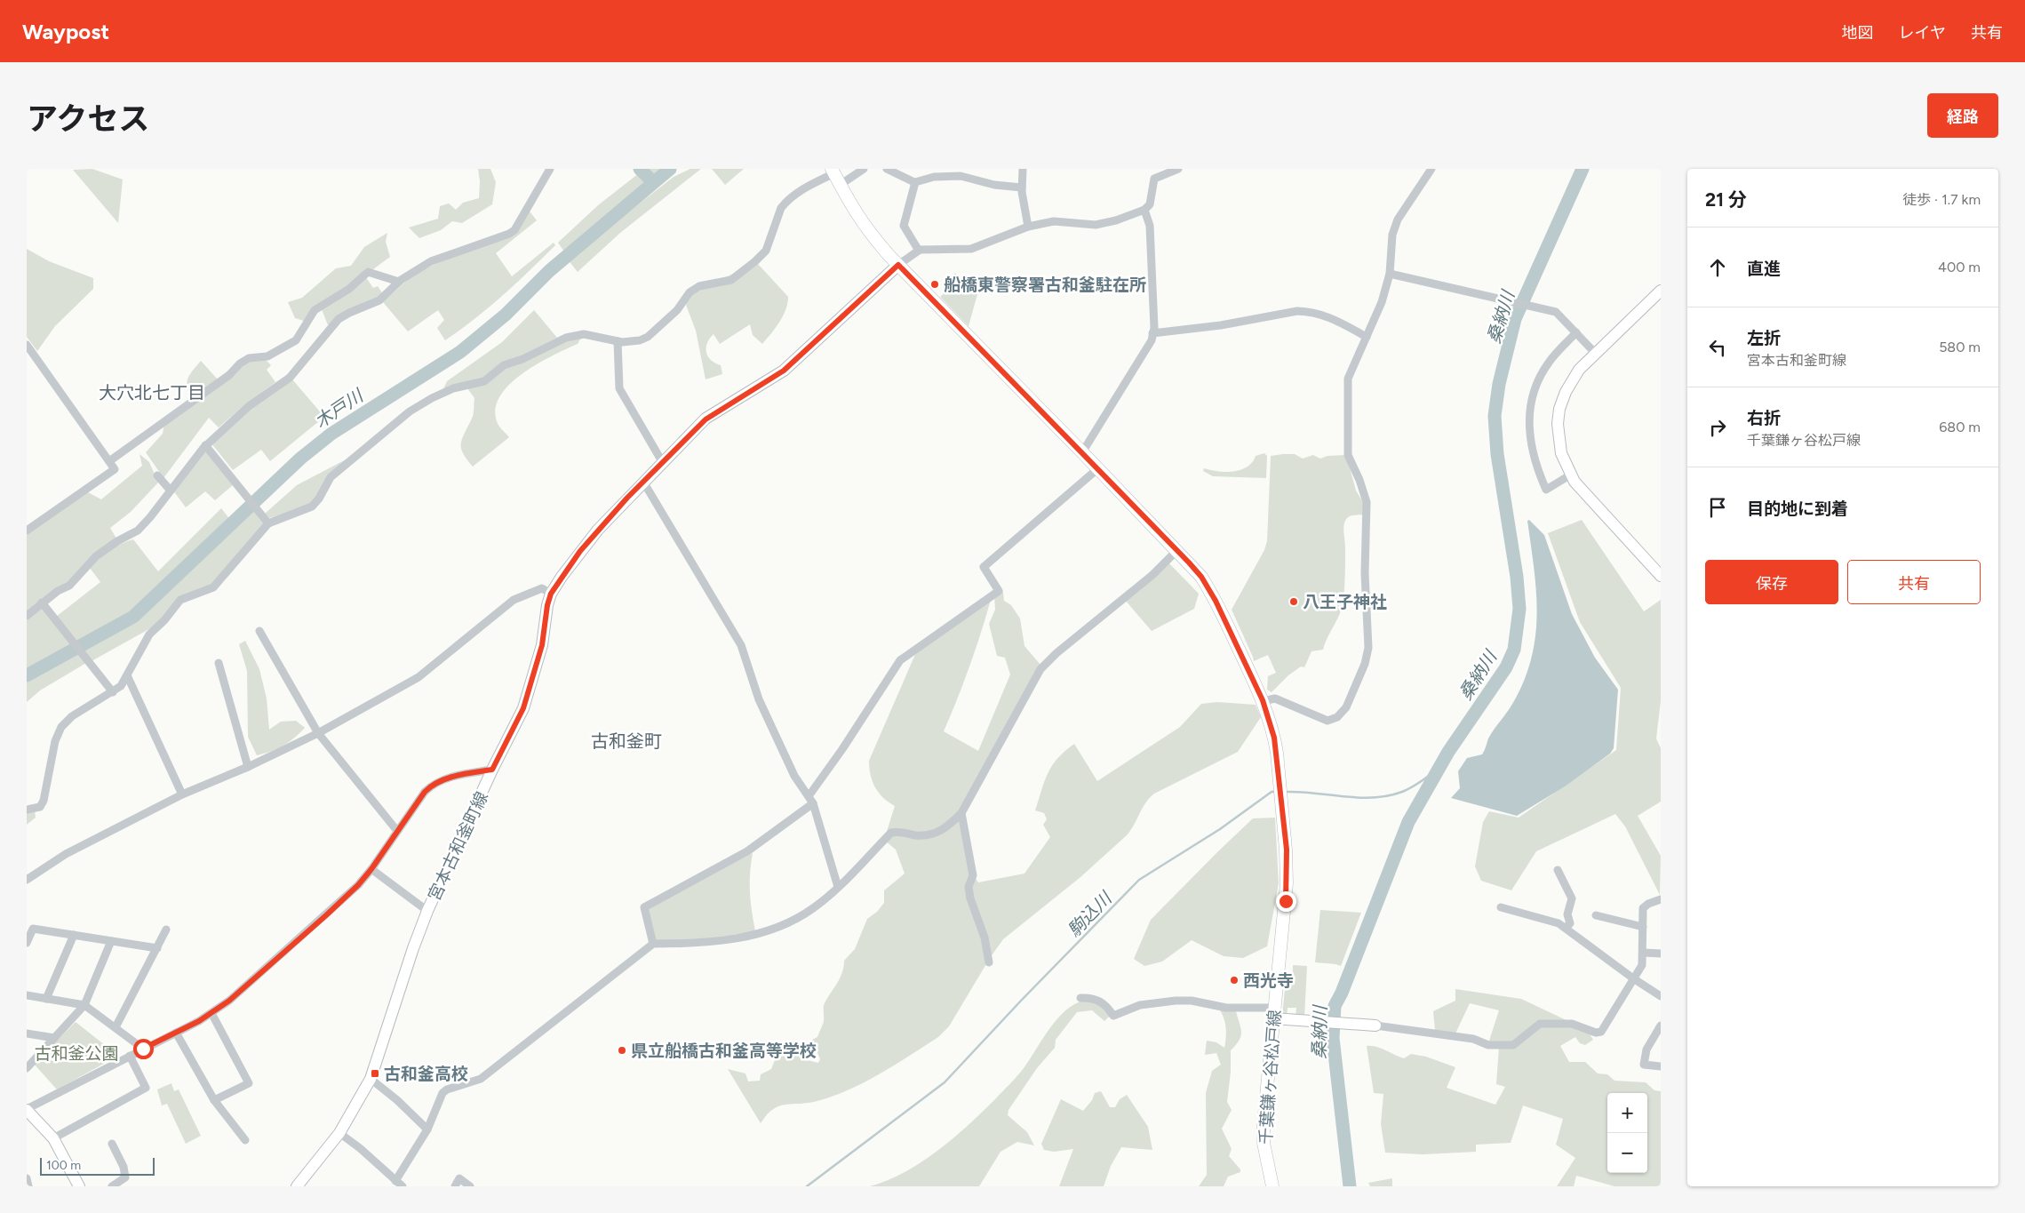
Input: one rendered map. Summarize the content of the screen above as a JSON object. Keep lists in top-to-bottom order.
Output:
{
  "streets": {
    "main road": ["千葉鎌ヶ谷松戸線"],
    "street": ["宮本古和釜町線"]
  },
  "crossings": [
    ["宮本古和釜町線", "千葉鎌ヶ谷松戸線"]
  ],
  "districts": ["大穴北七丁目", "古和釜町"],
  "water": ["桑納川", "木戸川", "駒込川"],
  "parks": ["古和釜公園"],
  "places": {
    "other": [
      "船橋東警察署古和釜駐在所",
      "八王子神社",
      "西光寺",
      "県立船橋古和釜高等学校"
    ],
    "transit": ["古和釜高校"]
  },
  "scale_bar": "100 m",
  "page": {
    "header": "Waypost",
    "nav": ["地図", "レイヤ", "共有"],
    "title": "アクセス",
    "buttons": [
      "経路",
      ["保存", "共有"]
    ],
    "heading": ["21 分", "徒歩 · 1.7 km"],
    "list": [
      ["直進", "400 m"],
      ["左折", "宮本古和釜町線", "580 m"],
      ["右折", "千葉鎌ヶ谷松戸線", "680 m"],
      "目的地に到着"
    ],
    "map_buttons": ["+", "−"],
    "scale": "100 m"
  }
}
